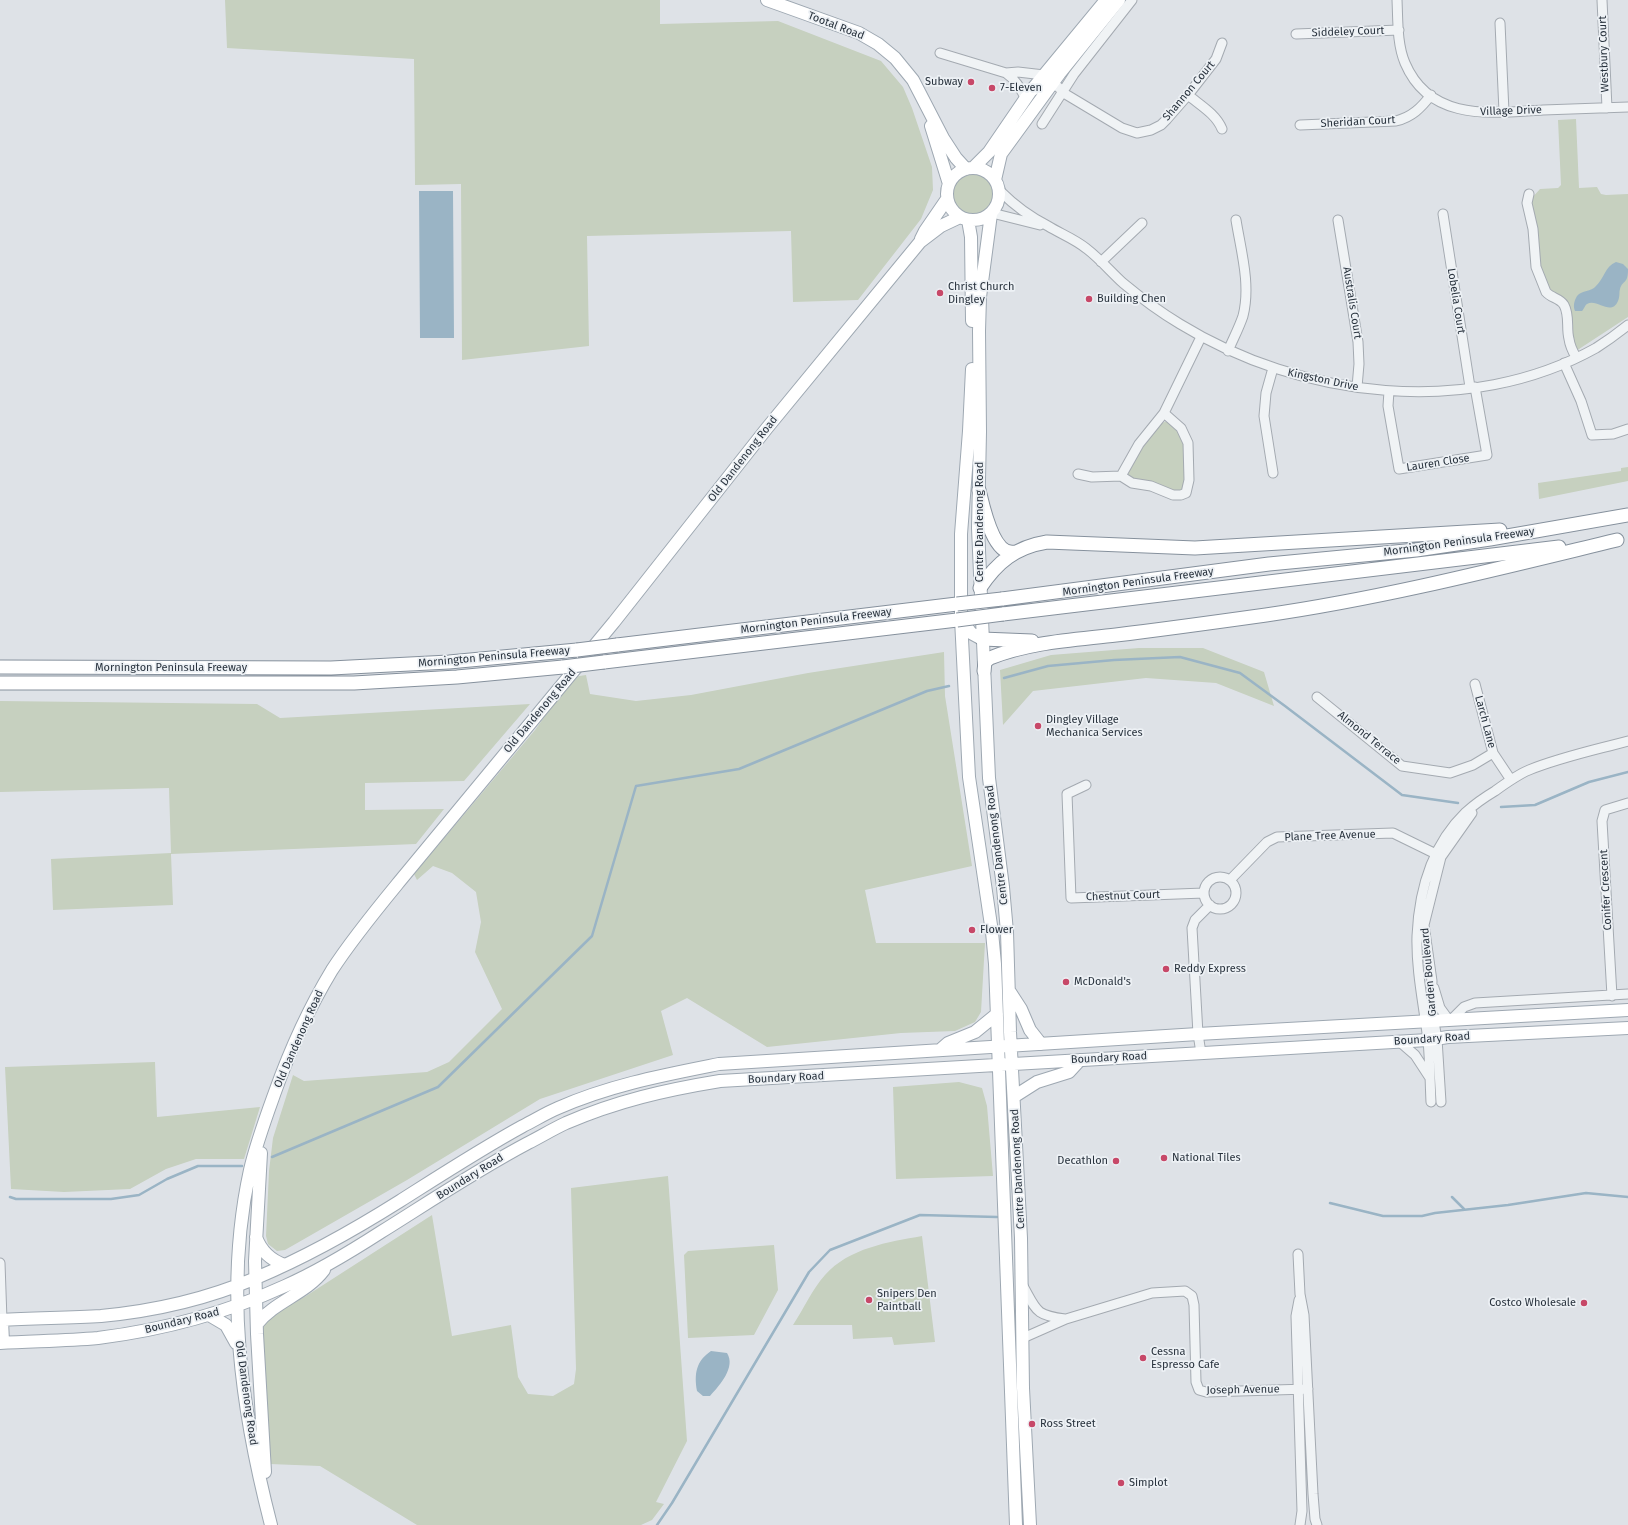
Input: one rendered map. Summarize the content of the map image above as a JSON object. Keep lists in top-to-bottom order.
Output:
{
  "streets": {
    "highway": ["Mornington Peninsula Freeway"],
    "main road": [
      "Tootal Road",
      "Old Dandenong Road",
      "Centre Dandenong Road",
      "Boundary Road"
    ],
    "street": [
      "Siddeley Court",
      "Westbury Court",
      "Shannon Court",
      "Village Drive",
      "Sheridan Court",
      "Lobelia Court",
      "Australis Court",
      "Kingston Drive",
      "Lauren Close",
      "Larch Lane",
      "Almond Terrace",
      "Plane Tree Avenue",
      "Conifer Crescent",
      "Chestnut Court",
      "Garden Boulevard",
      "Joseph Avenue"
    ]
  },
  "crossings": [
    ["Tootal Road", "Kingston Drive"],
    ["Tootal Road", "Old Dandenong Road"],
    ["Tootal Road", "Centre Dandenong Road"],
    ["Siddeley Court", "Village Drive"],
    ["Westbury Court", "Village Drive"],
    ["Village Drive", "Sheridan Court"],
    ["Lobelia Court", "Kingston Drive"],
    ["Lobelia Court", "Lauren Close"],
    ["Australis Court", "Kingston Drive"],
    ["Kingston Drive", "Old Dandenong Road"],
    ["Kingston Drive", "Lauren Close"],
    ["Kingston Drive", "Centre Dandenong Road"],
    ["Old Dandenong Road", "Centre Dandenong Road"],
    ["Old Dandenong Road", "Boundary Road"],
    ["Centre Dandenong Road", "Mornington Peninsula Freeway"],
    ["Centre Dandenong Road", "Boundary Road"],
    ["Centre Dandenong Road", "Joseph Avenue"],
    ["Larch Lane", "Almond Terrace"],
    ["Larch Lane", "Garden Boulevard"],
    ["Plane Tree Avenue", "Chestnut Court"],
    ["Plane Tree Avenue", "Garden Boulevard"],
    ["Garden Boulevard", "Boundary Road"]
  ],
  "places": [
    "Subway",
    "7-Eleven",
    "Christ Church Dingley",
    "Building Chen",
    "Dingley Village Mechanica Services",
    "Flower",
    "Reddy Express",
    "McDonald's",
    "National Tiles",
    "Decathlon",
    "Snipers Den Paintball",
    "Costco Wholesale",
    "Cessna Espresso Cafe",
    "Ross Street",
    "Simplot"
  ]
}
